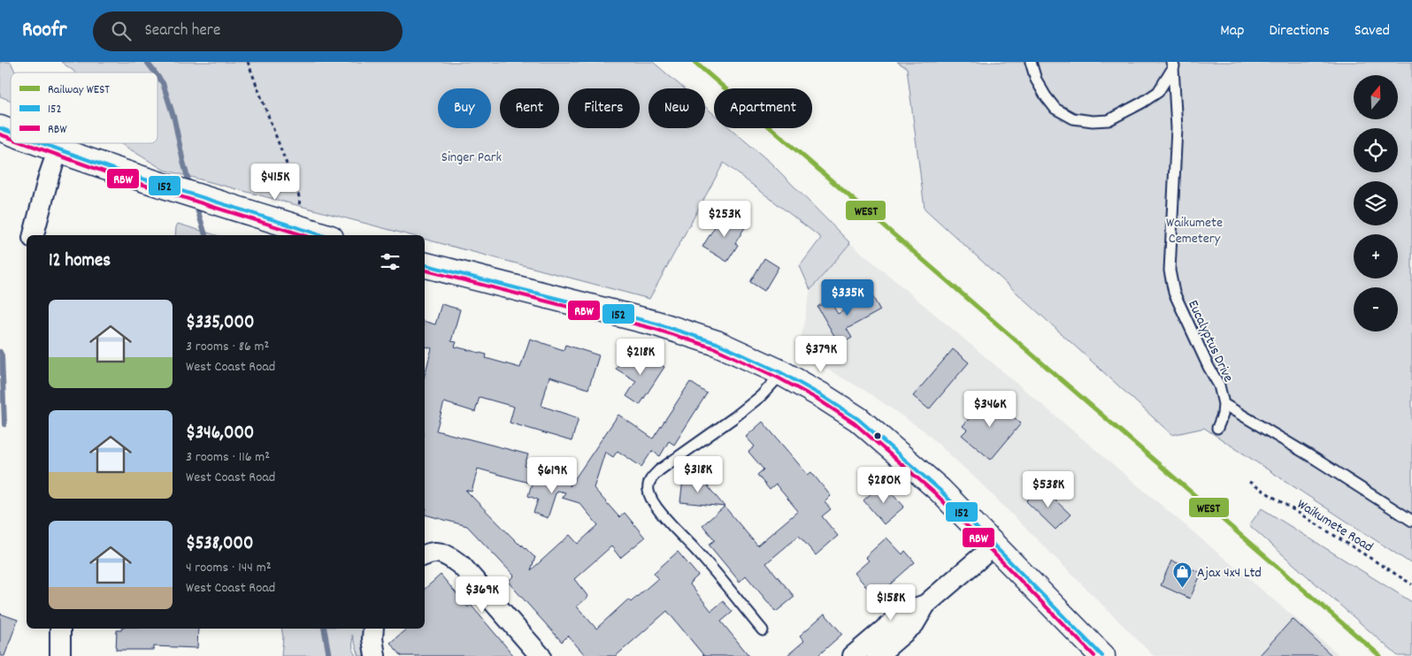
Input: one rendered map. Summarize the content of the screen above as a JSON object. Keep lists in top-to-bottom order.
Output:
{
  "streets": {
    "lane": ["Eucalyptus Drive"],
    "path": ["Waikumete Road"]
  },
  "parks": ["Singer Park", "Waikumete Cemetery"],
  "places": {
    "shop": ["Ajax 4x4 Ltd"]
  },
  "lines": ["rail line WEST", "transit line 152", "transit line RBW"],
  "legend": ["Railway WEST", "152", "RBW"],
  "north": "top",
  "page": {
    "header": "Roofr",
    "search": "Search here",
    "nav": ["Map", "Directions", "Saved"],
    "map_buttons": ["+", "−"],
    "chip": [
      "Buy",
      "Rent",
      "Filters",
      "New",
      "Apartment"
    ],
    "price": [
      "$415K",
      "$253K",
      "$335K",
      "$379K",
      "$218K",
      "$346K",
      "$318K",
      "$619K",
      "$280K",
      "$538K",
      "$369K",
      "$158K"
    ],
    "heading": "12 homes",
    "list": [
      {
        "name": "$335,000",
        "note": "3 rooms · 86 m² · West Coast Road"
      },
      {
        "name": "$346,000",
        "note": "3 rooms · 116 m² · West Coast Road"
      },
      {
        "name": "$538,000",
        "note": "4 rooms · 144 m² · West Coast Road"
      }
    ]
  }
}
